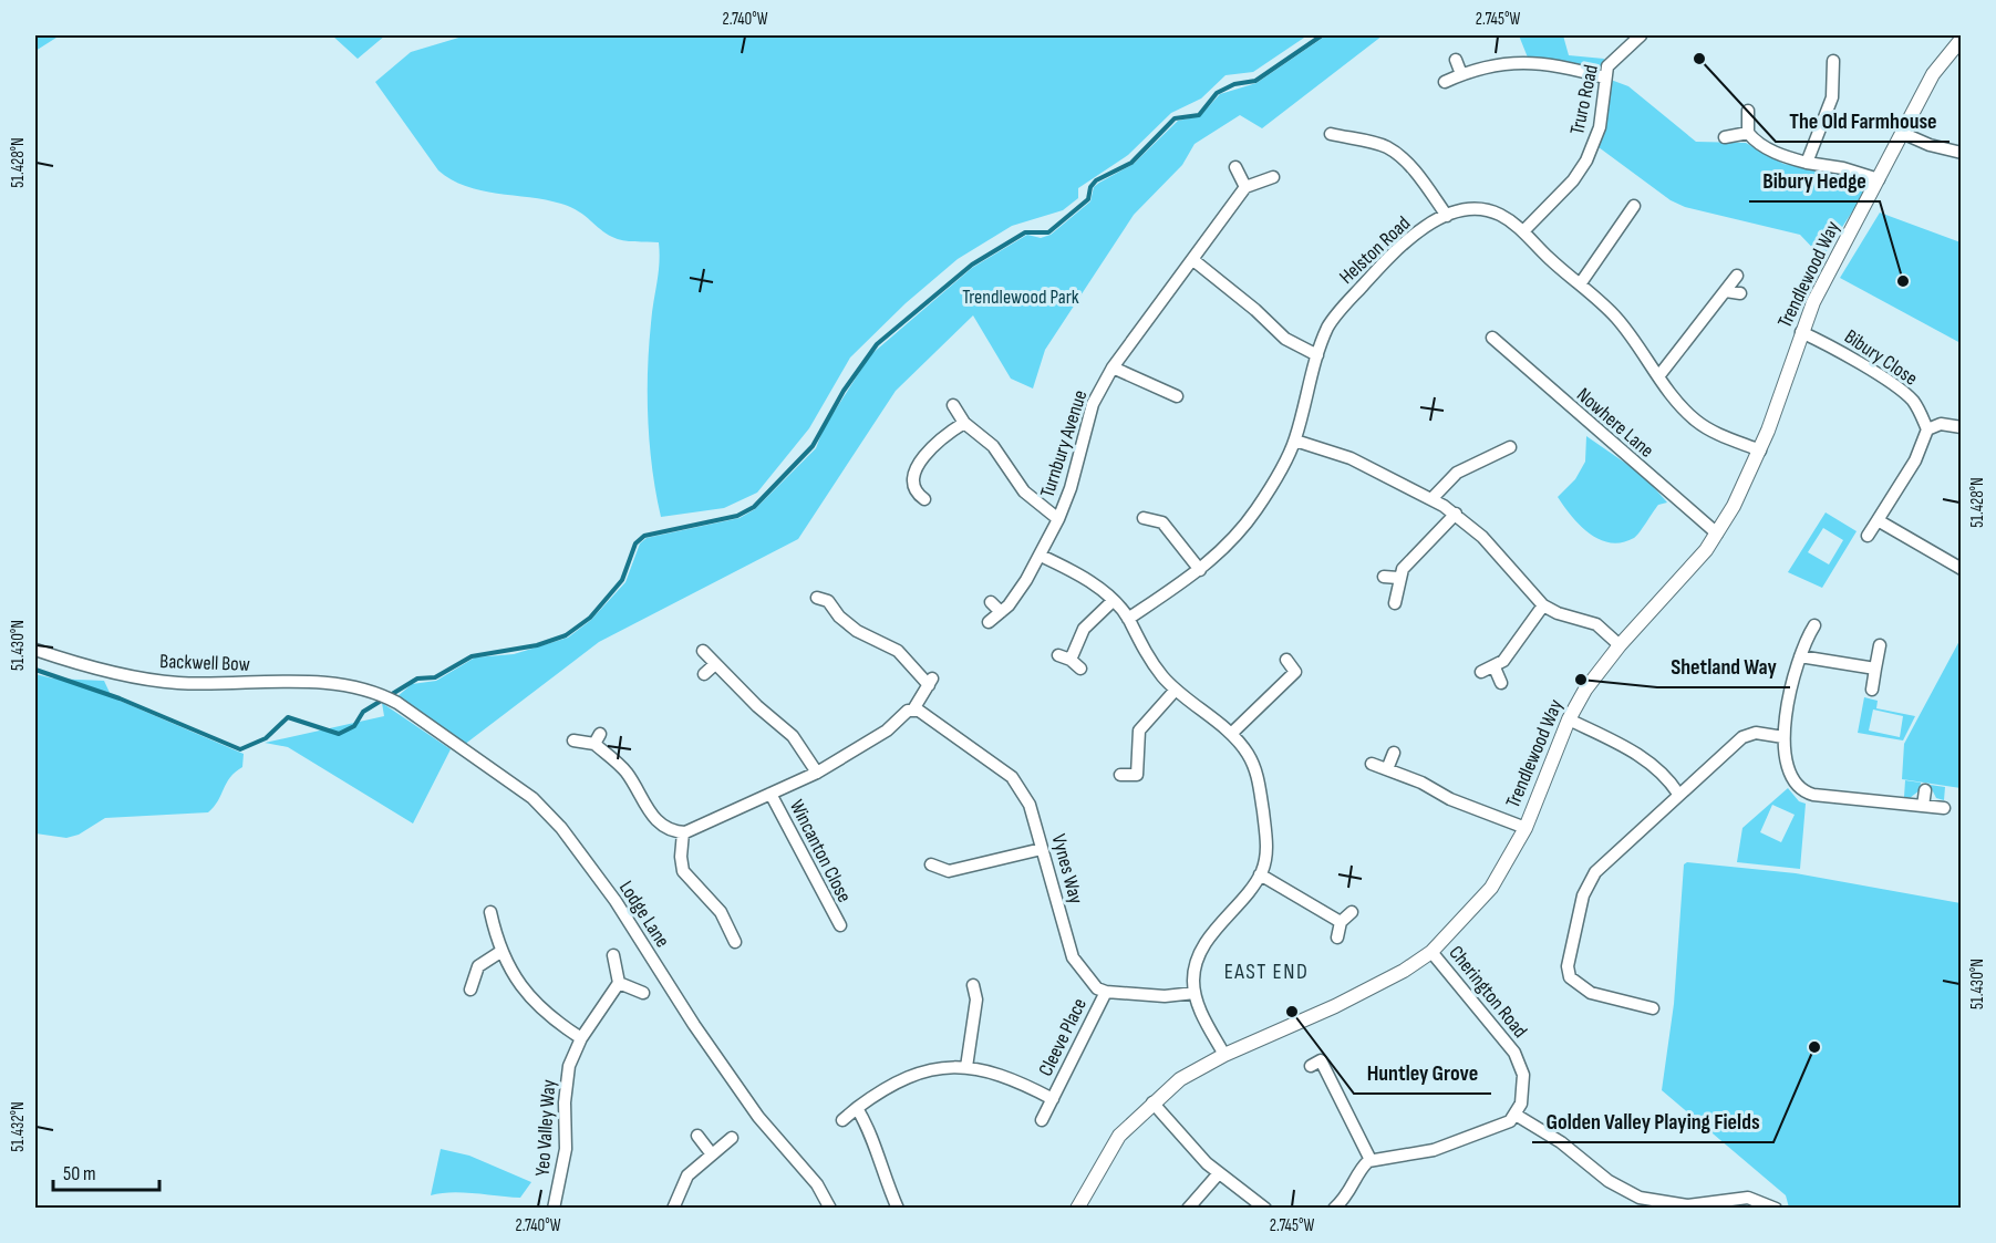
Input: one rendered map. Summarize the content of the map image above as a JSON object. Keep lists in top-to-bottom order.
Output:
{
  "streets": {
    "street": [
      "Truro Road",
      "Helston Road",
      "Trendlewood Way",
      "Bibury Close",
      "Nowhere Lane",
      "Turnbury Avenue",
      "Backwell Bow",
      "Wincanton Close",
      "Vynes Way",
      "Lodge Lane",
      "Cherington Road",
      "Cleeve Place",
      "Yeo Valley Way"
    ]
  },
  "crossings": [
    ["Truro Road", "Helston Road"],
    ["Helston Road", "Trendlewood Way"],
    ["Trendlewood Way", "Bibury Close"],
    ["Trendlewood Way", "Nowhere Lane"],
    ["Trendlewood Way", "Cherington Road"],
    ["Backwell Bow", "Lodge Lane"],
    ["Vynes Way", "Cleeve Place"]
  ],
  "districts": ["EAST END"],
  "parks": ["Trendlewood Park"],
  "places": [
    "The Old Farmhouse",
    "Bibury Hedge",
    "Shetland Way",
    "Huntley Grove",
    "Golden Valley Playing Fields"
  ],
  "scale_bar": "50 m",
  "coordinates": [
    "2.740°W",
    "2.745°W",
    "51.428°N",
    "51.430°N",
    "51.432°N"
  ]
}
